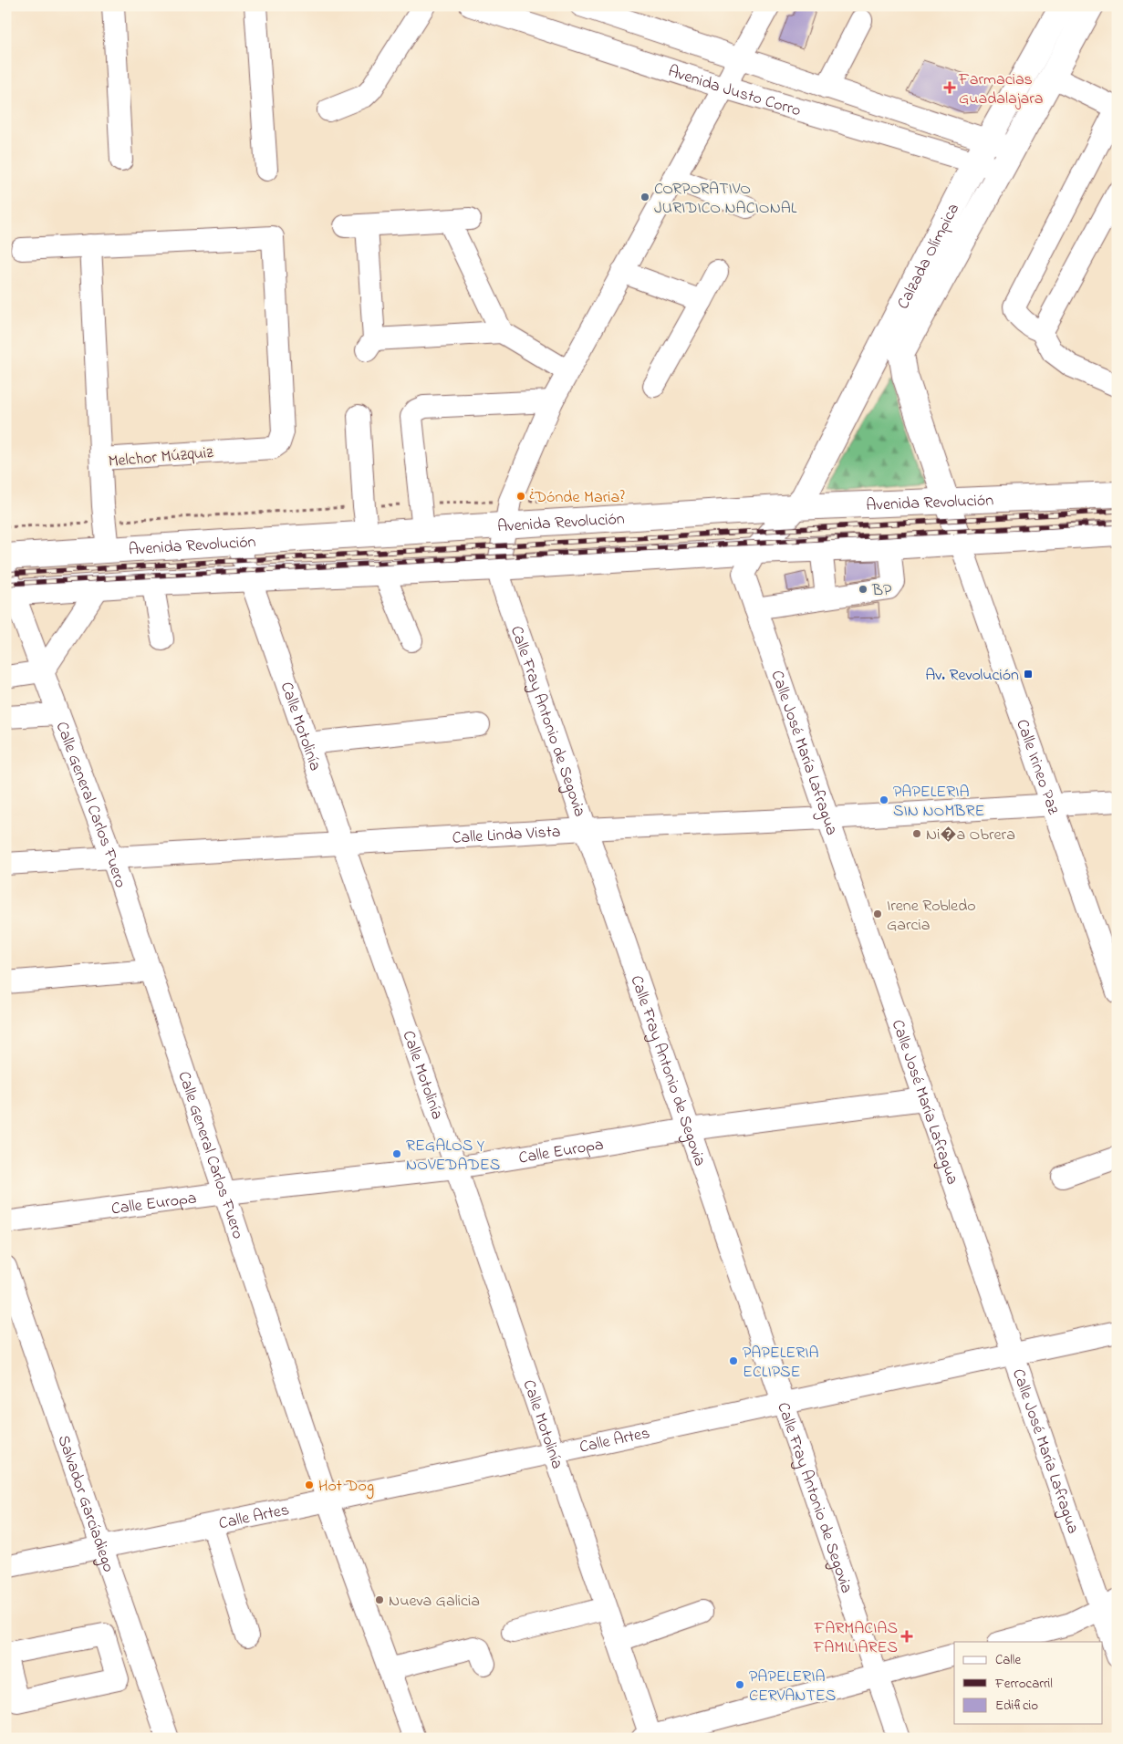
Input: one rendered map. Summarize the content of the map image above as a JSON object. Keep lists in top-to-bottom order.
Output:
{
  "streets": {
    "main road": ["Calzada Olímpica", "Avenida Revolución"],
    "street": [
      "Avenida Justo Corro",
      "Melchor Múzquiz",
      "Calle Fray Antonio de Segovia",
      "Calle Motolinía",
      "Calle José María Lafragua",
      "Calle Irineo Paz",
      "Calle General Carlos Fuero",
      "Calle Linda Vista",
      "Calle Europa",
      "Calle Artes",
      "Salvador Garcíadiego"
    ]
  },
  "crossings": [
    ["Avenida Justo Corro", "Calzada Olímpica"],
    ["Avenida Justo Corro", "Calle Fray Antonio de Segovia"],
    ["Calzada Olímpica", "Avenida Revolución"],
    ["Calzada Olímpica", "Calle José María Lafragua"],
    ["Calzada Olímpica", "Calle Irineo Paz"],
    ["Melchor Múzquiz", "Avenida Revolución"],
    ["Avenida Revolución", "Calle Fray Antonio de Segovia"],
    ["Avenida Revolución", "Calle Motolinía"],
    ["Calle Fray Antonio de Segovia", "Calle Linda Vista"],
    ["Calle Fray Antonio de Segovia", "Calle Europa"],
    ["Calle Fray Antonio de Segovia", "Calle Artes"],
    ["Calle Motolinía", "Calle Linda Vista"],
    ["Calle Motolinía", "Calle Europa"],
    ["Calle Motolinía", "Calle Artes"],
    ["Calle José María Lafragua", "Calle Linda Vista"],
    ["Calle José María Lafragua", "Calle Europa"],
    ["Calle José María Lafragua", "Calle Artes"],
    ["Calle Irineo Paz", "Calle Linda Vista"],
    ["Calle General Carlos Fuero", "Calle Linda Vista"],
    ["Calle General Carlos Fuero", "Calle Europa"],
    ["Calle General Carlos Fuero", "Calle Artes"],
    ["Calle Artes", "Salvador Garcíadiego"]
  ],
  "places": {
    "health": ["Farmacias Guadalajara", "FARMACIAS FAMILIARES"],
    "other": [
      "CORPORATIVO JURIDICO NACIONAL",
      "¿Dónde Maria?",
      "BP",
      "PAPELERIA SIN NOMBRE",
      "Ni�a Obrera",
      "Irene Robledo Garcia",
      "REGALOS Y NOVEDADES",
      "PAPELERIA ECLIPSE",
      "Hot Dog",
      "Nueva Galicia",
      "PAPELERIA CERVANTES"
    ],
    "transit": ["Av. Revolución"]
  },
  "legend": ["Calle", "Ferrocarril", "Edificio"]
}
